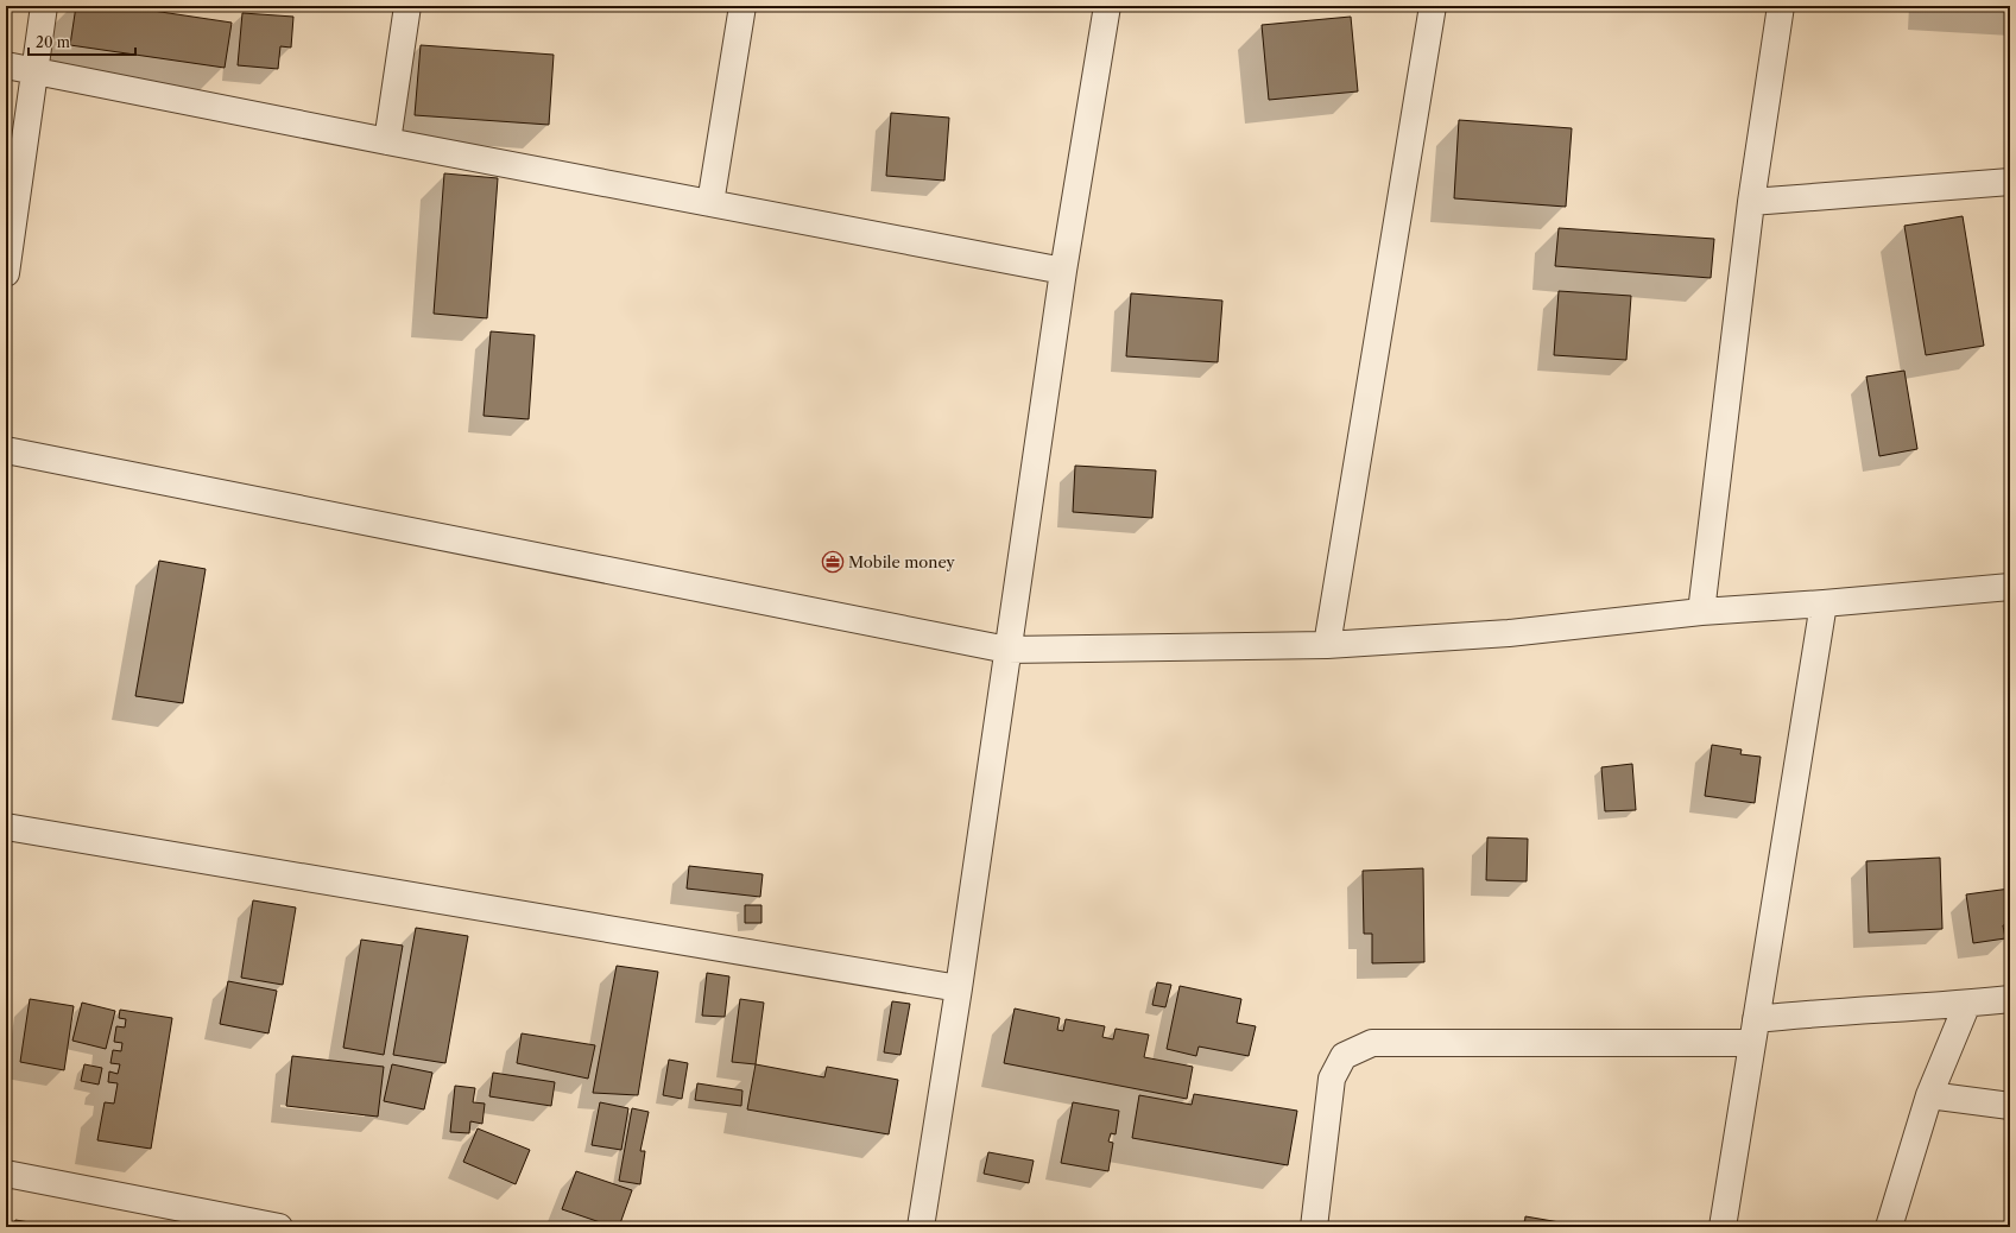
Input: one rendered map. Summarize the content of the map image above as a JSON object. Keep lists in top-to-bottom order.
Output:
{
  "places": {
    "office": ["Mobile money"]
  },
  "scale_bar": "20 m"
}
